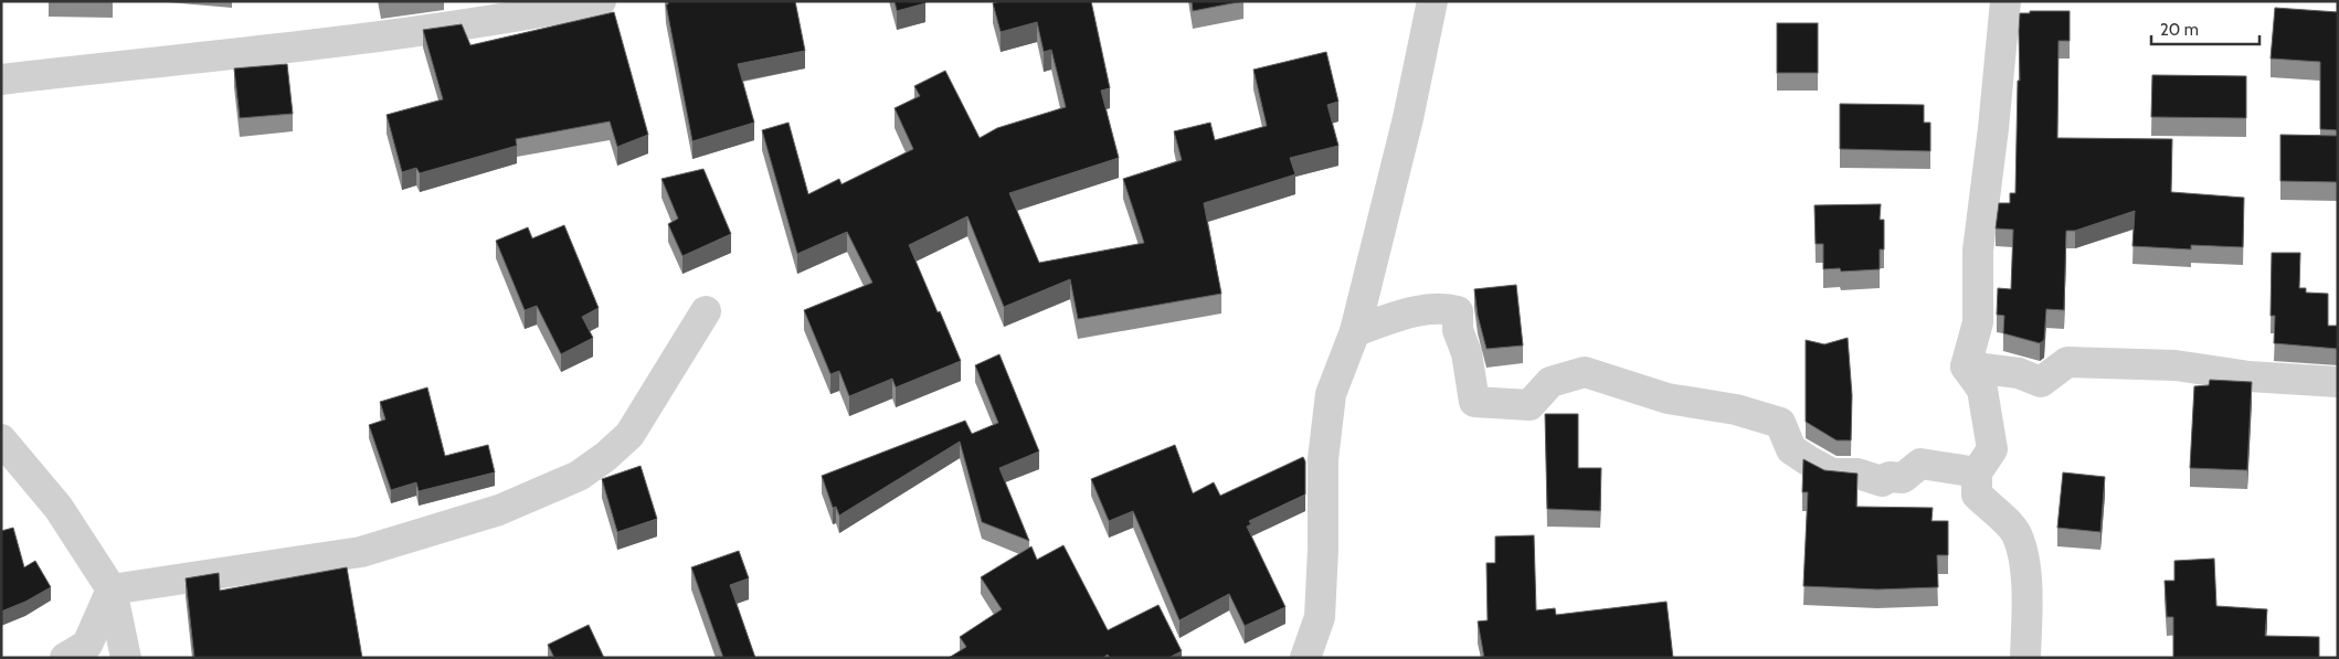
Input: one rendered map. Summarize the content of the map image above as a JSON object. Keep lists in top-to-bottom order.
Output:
{
  "scale_bar": "20 m"
}
